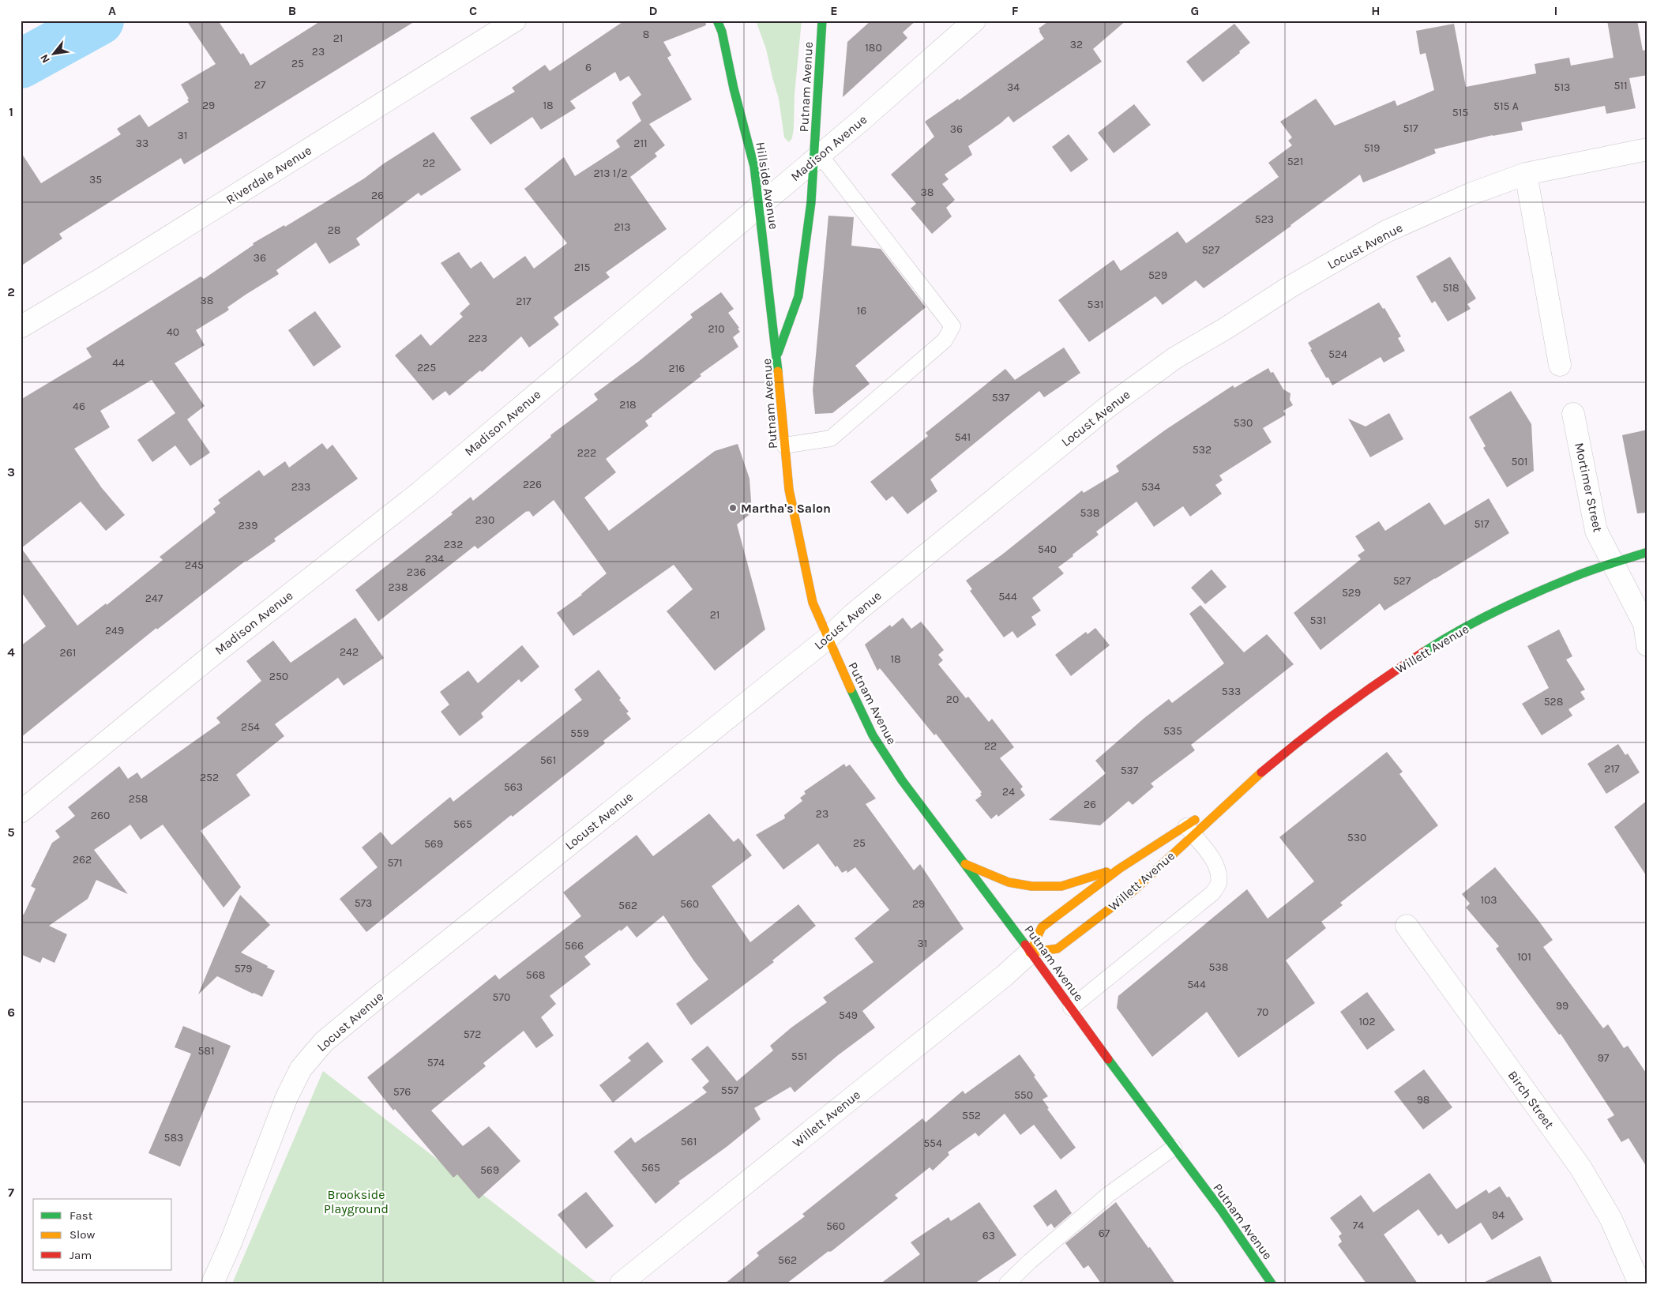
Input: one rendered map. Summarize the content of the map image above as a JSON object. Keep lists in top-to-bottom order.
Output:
{
  "streets": {
    "street": [
      "Putnam Avenue",
      "Madison Avenue",
      "Riverdale Avenue",
      "Hillside Avenue",
      "Locust Avenue",
      "Mortimer Street",
      "Willett Avenue",
      "Birch Street"
    ]
  },
  "crossings": [
    ["Putnam Avenue", "Madison Avenue"],
    ["Putnam Avenue", "Hillside Avenue"],
    ["Putnam Avenue", "Locust Avenue"],
    ["Putnam Avenue", "Willett Avenue"],
    ["Madison Avenue", "Hillside Avenue"],
    ["Mortimer Street", "Willett Avenue"]
  ],
  "parks": ["Brookside Playground"],
  "places": ["Martha's Salon"],
  "house_numbers": [
    "8",
    "21",
    "32",
    "180",
    "23",
    "25",
    "6",
    "27",
    "511",
    "34",
    "513",
    "29",
    "18",
    "515 A",
    "515",
    "517",
    "36",
    "31",
    "33",
    "211",
    "519",
    "521",
    "22",
    "213 1/2",
    "35",
    "38",
    "26",
    "523",
    "213",
    "28",
    "527",
    "36",
    "215",
    "529",
    "518",
    "38",
    "217",
    "531",
    "16",
    "210",
    "40",
    "223",
    "524",
    "44",
    "225",
    "216",
    "537",
    "218",
    "46",
    "530",
    "541",
    "532",
    "222",
    "501",
    "226",
    "233",
    "534",
    "538",
    "230",
    "517",
    "239",
    "232",
    "540",
    "234",
    "245",
    "236",
    "527",
    "238",
    "529",
    "544",
    "247",
    "21",
    "531",
    "249",
    "242",
    "261",
    "18",
    "250",
    "533",
    "20",
    "528",
    "254",
    "535",
    "559",
    "22",
    "561",
    "217",
    "537",
    "252",
    "563",
    "24",
    "258",
    "26",
    "23",
    "260",
    "565",
    "530",
    "25",
    "569",
    "262",
    "571",
    "103",
    "573",
    "560",
    "29",
    "562",
    "31",
    "566",
    "101",
    "538",
    "579",
    "568",
    "544",
    "570",
    "99",
    "70",
    "549",
    "102",
    "572",
    "581",
    "551",
    "97",
    "574",
    "557",
    "576",
    "550",
    "98",
    "552",
    "583",
    "561",
    "554",
    "565",
    "569",
    "94",
    "74",
    "560",
    "67",
    "63",
    "562"
  ],
  "legend": ["Fast", "Slow", "Jam"],
  "north": "bottom left",
  "grid": {
    "columns": [
      "A",
      "B",
      "C",
      "D",
      "E",
      "F",
      "G",
      "H",
      "I"
    ],
    "rows": [
      "1",
      "2",
      "3",
      "4",
      "5",
      "6",
      "7"
    ]
  }
}
